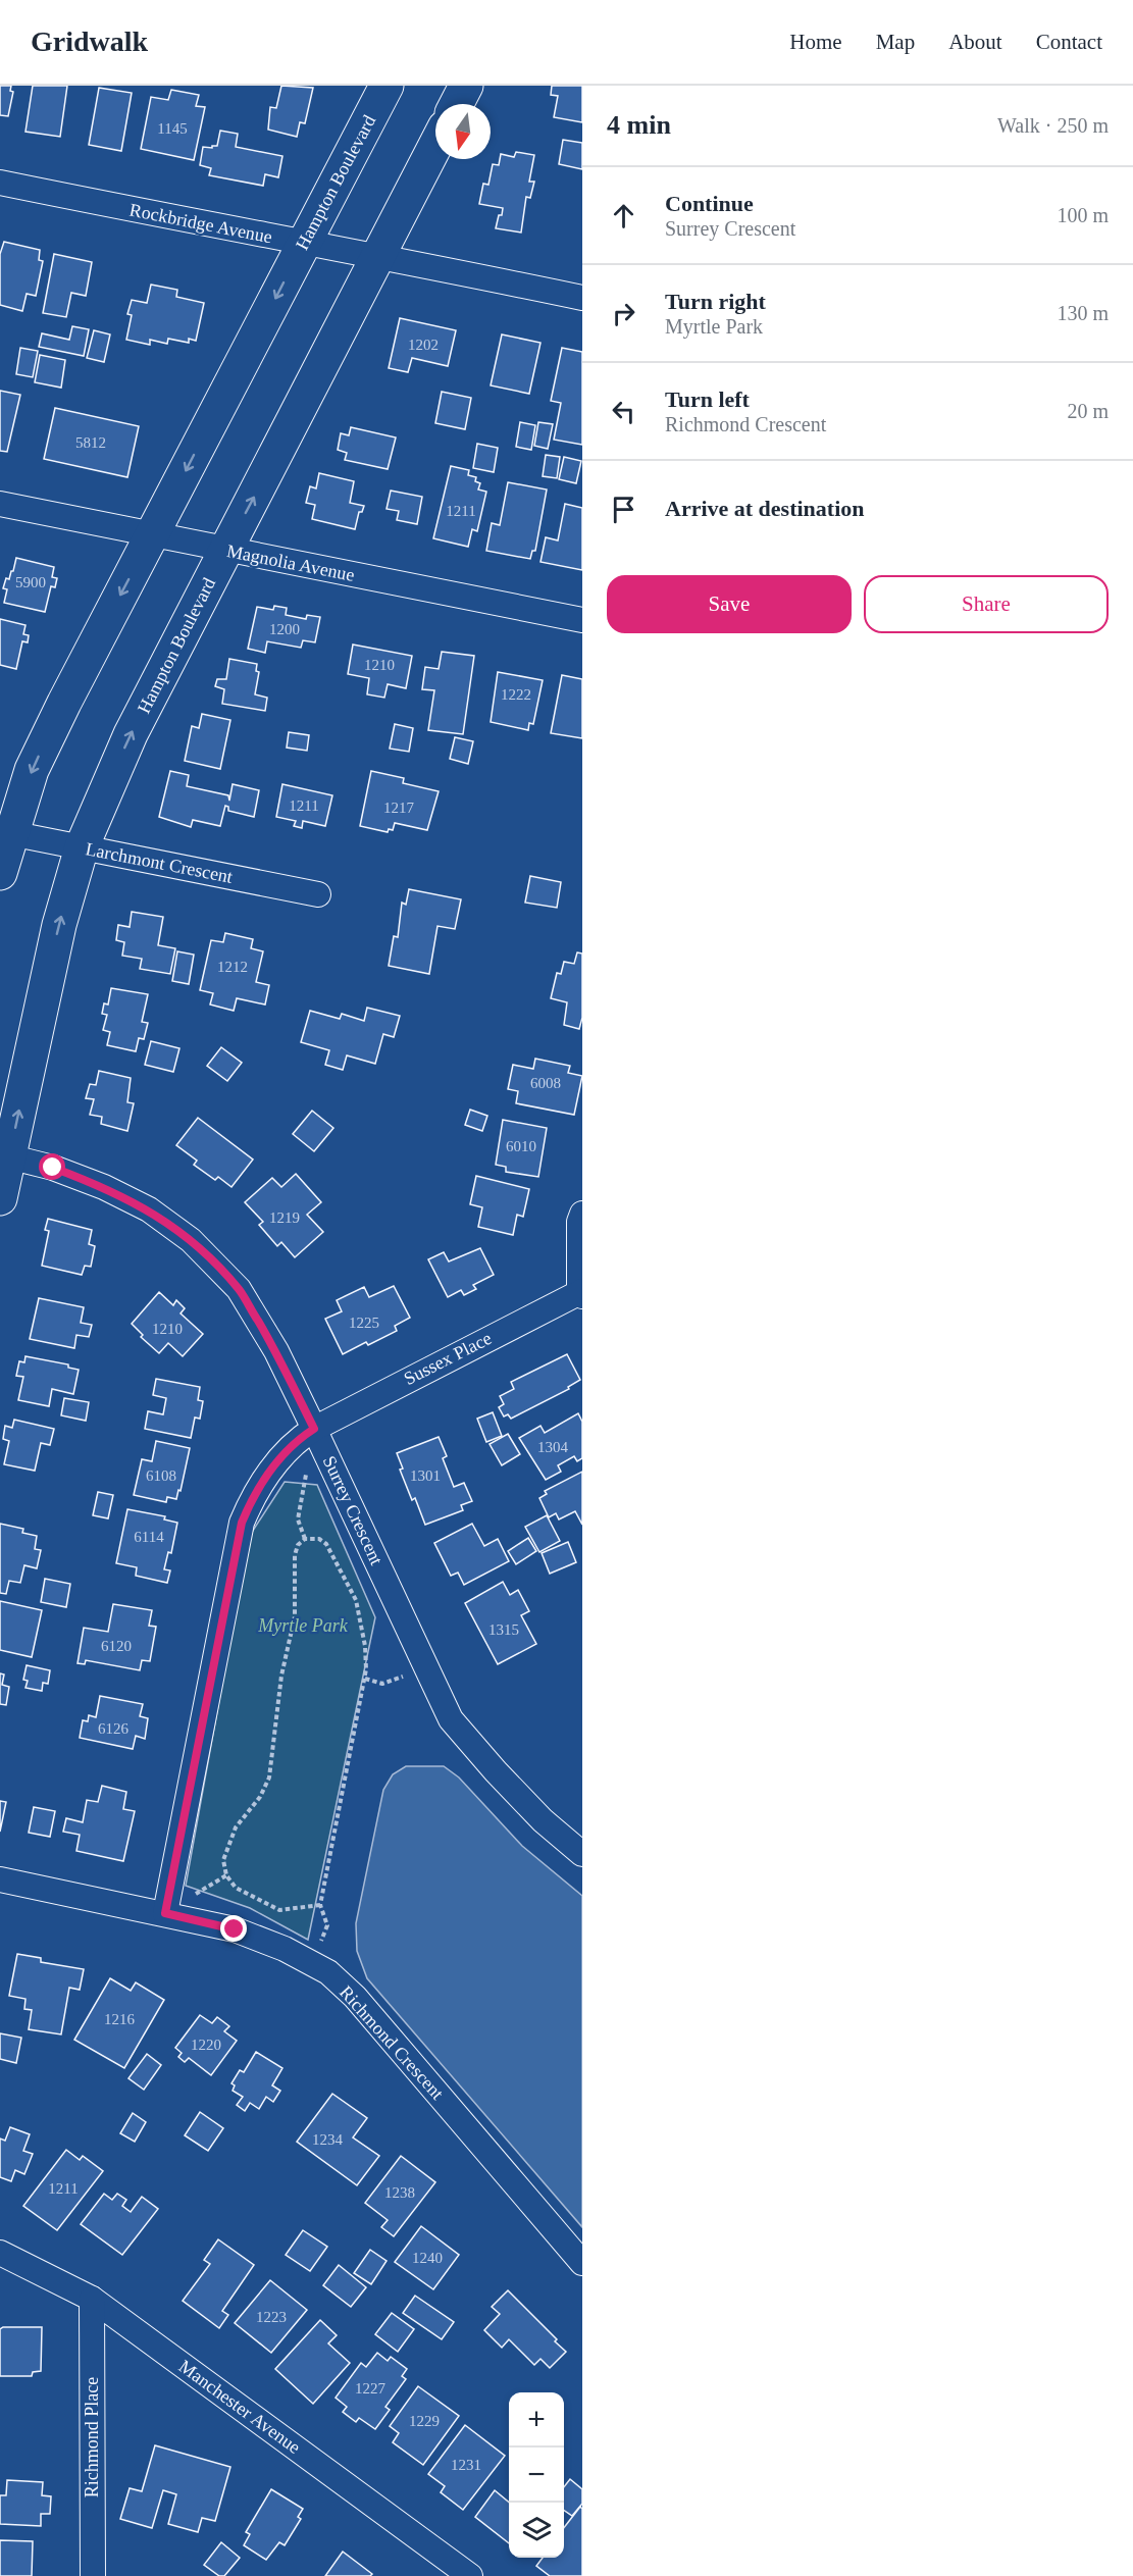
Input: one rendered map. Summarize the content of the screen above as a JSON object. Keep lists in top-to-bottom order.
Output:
{
  "streets": {
    "main road": ["Hampton Boulevard"],
    "street": [
      "Rockbridge Avenue",
      "Magnolia Avenue",
      "Larchmont Crescent",
      "Sussex Place",
      "Surrey Crescent",
      "Richmond Crescent",
      "Manchester Avenue",
      "Richmond Place"
    ]
  },
  "crossings": [
    ["Hampton Boulevard", "Rockbridge Avenue"],
    ["Hampton Boulevard", "Magnolia Avenue"],
    ["Hampton Boulevard", "Larchmont Crescent"],
    ["Hampton Boulevard", "Surrey Crescent"],
    ["Sussex Place", "Surrey Crescent"],
    ["Manchester Avenue", "Richmond Place"]
  ],
  "parks": ["Myrtle Park"],
  "house_numbers": [
    "1145",
    "1202",
    "5812",
    "1211",
    "5900",
    "1200",
    "1210",
    "1222",
    "1211",
    "1217",
    "1212",
    "6008",
    "6010",
    "1219",
    "1225",
    "1210",
    "1304",
    "6108",
    "1301",
    "6114",
    "1315",
    "6120",
    "6126",
    "1216",
    "1220",
    "1234",
    "1211",
    "1238",
    "1240",
    "1223",
    "1227",
    "1229",
    "1231"
  ],
  "north": "bottom",
  "page": {
    "header": "Gridwalk",
    "nav": [
      "Home",
      "Map",
      "About",
      "Contact"
    ],
    "heading": ["4 min", "Walk · 250 m"],
    "list": [
      ["Continue", "Surrey Crescent", "100 m"],
      ["Turn right", "Myrtle Park", "130 m"],
      ["Turn left", "Richmond Crescent", "20 m"],
      "Arrive at destination"
    ],
    "buttons": ["Save", "Share"],
    "map_buttons": ["+", "−"]
  }
}
